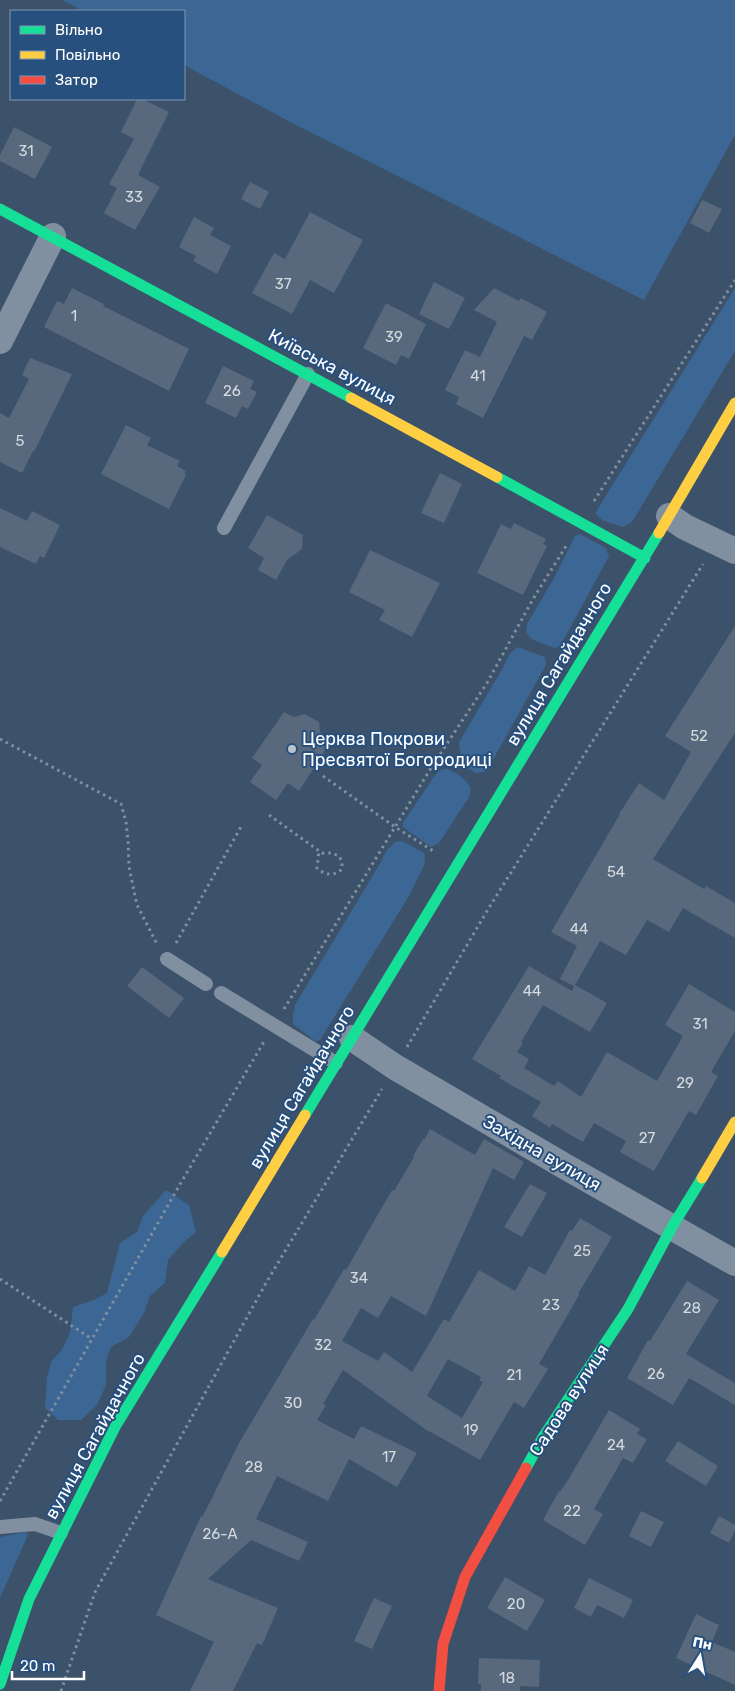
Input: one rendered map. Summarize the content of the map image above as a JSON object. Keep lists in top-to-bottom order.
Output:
{
  "streets": {
    "main road": ["Київська вулиця", "вулиця Сагайдачного", "Садова вулиця"],
    "street": ["Західна вулиця"]
  },
  "crossings": [
    ["Київська вулиця", "вулиця Сагайдачного"],
    ["вулиця Сагайдачного", "Західна вулиця"],
    ["Західна вулиця", "Садова вулиця"]
  ],
  "places": ["Церква Покрови Пресвятої Богородиці"],
  "house_numbers": [
    "31",
    "33",
    "37",
    "1",
    "39",
    "41",
    "26",
    "5",
    "52",
    "54",
    "44",
    "44",
    "31",
    "29",
    "27",
    "25",
    "34",
    "23",
    "28",
    "32",
    "26",
    "21",
    "30",
    "19",
    "24",
    "17",
    "28",
    "22",
    "26-А",
    "20",
    "18"
  ],
  "legend": ["Вільно", "Повільно", "Затор"],
  "scale_bar": "20 m",
  "north": "top"
}
